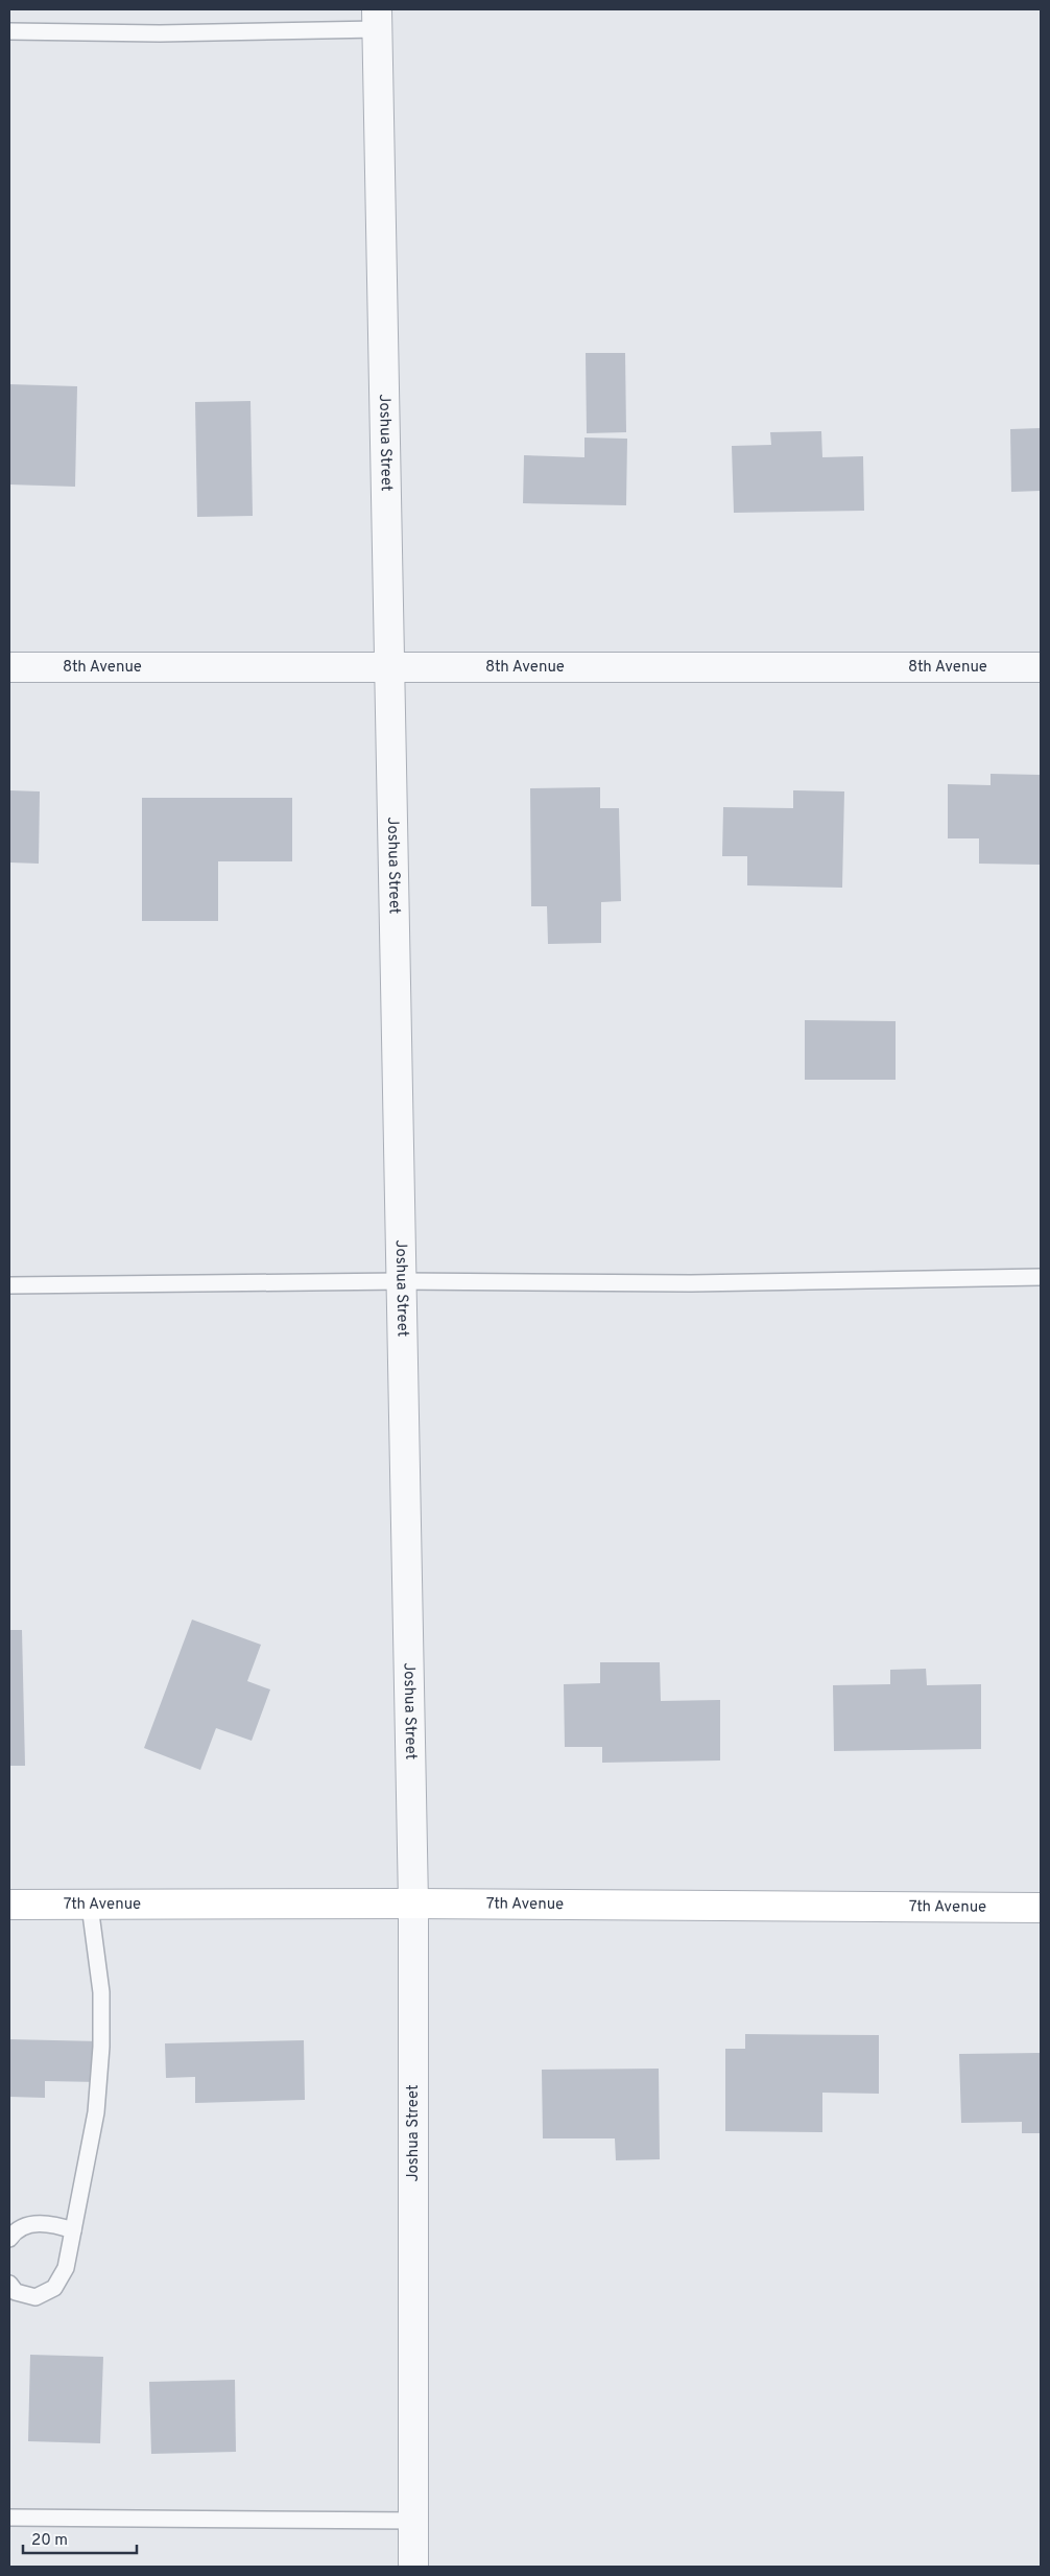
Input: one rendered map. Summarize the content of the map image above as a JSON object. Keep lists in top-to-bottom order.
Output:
{
  "streets": {
    "street": ["Joshua Street", "8th Avenue", "7th Avenue"]
  },
  "crossings": [
    ["Joshua Street", "8th Avenue"],
    ["Joshua Street", "7th Avenue"]
  ],
  "scale_bar": "20 m"
}
